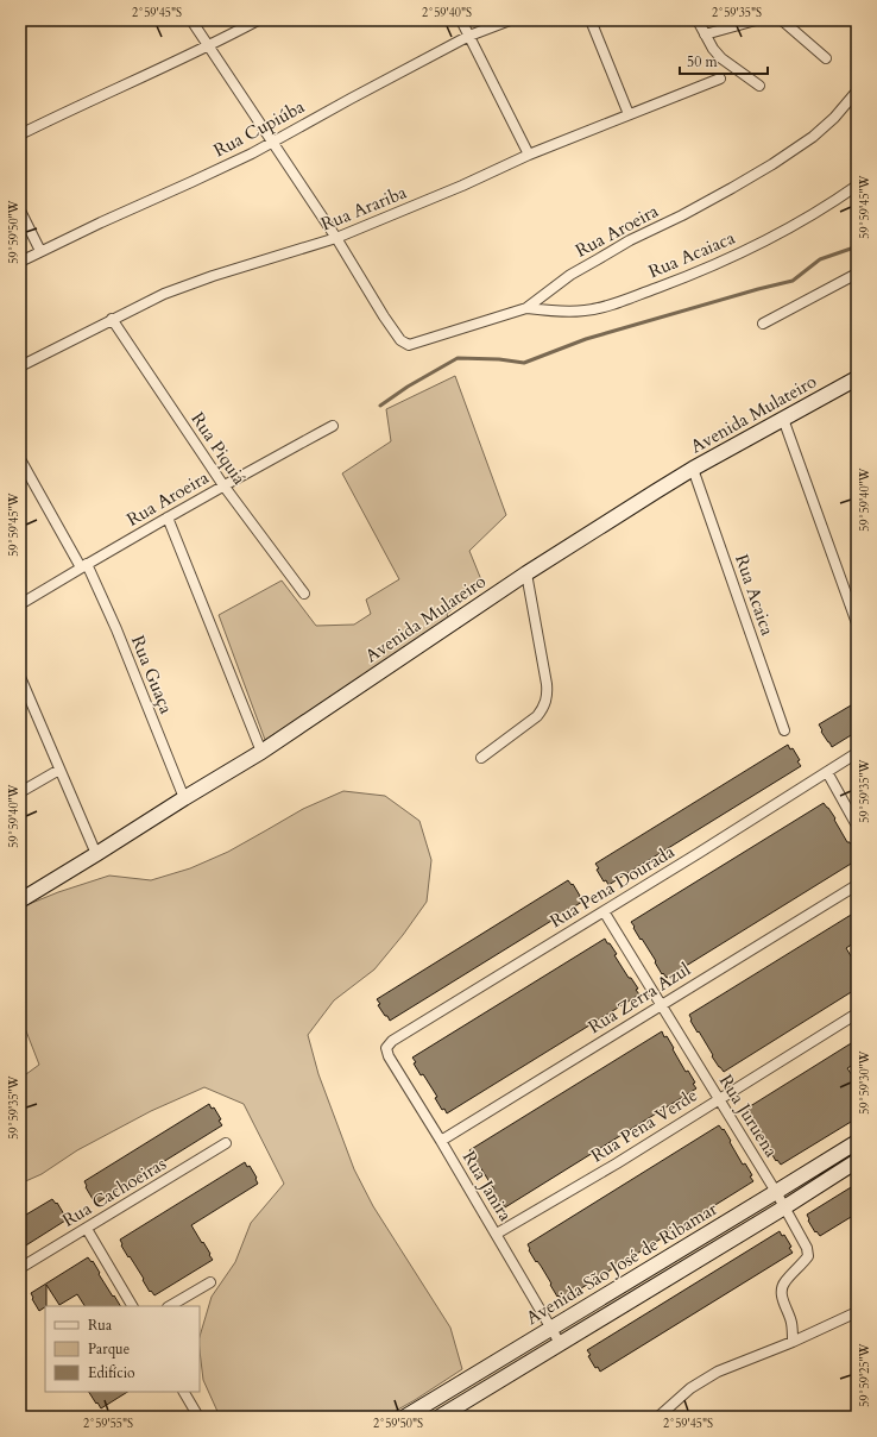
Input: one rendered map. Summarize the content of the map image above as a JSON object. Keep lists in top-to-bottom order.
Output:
{
  "streets": {
    "street": [
      "Rua Cupiúba",
      "Rua Arariba",
      "Rua Aroeira",
      "Rua Acaiaca",
      "Avenida Mulateiro",
      "Rua Piquiá",
      "Rua Acaica",
      "Rua Guaça",
      "Rua Pena Dourada",
      "Rua Zerra Azul",
      "Rua Juruena",
      "Rua Pena Verde",
      "Rua Janira",
      "Rua Cachoeiras",
      "Avenida São José de Ribamar"
    ]
  },
  "crossings": [
    ["Rua Arariba", "Rua Aroeira"],
    ["Rua Arariba", "Rua Piquiá"],
    ["Rua Aroeira", "Rua Acaiaca"],
    ["Rua Aroeira", "Rua Piquiá"],
    ["Rua Aroeira", "Rua Guaça"],
    ["Avenida Mulateiro", "Rua Acaica"],
    ["Avenida Mulateiro", "Rua Guaça"],
    ["Rua Pena Dourada", "Rua Juruena"],
    ["Rua Pena Dourada", "Rua Janira"],
    ["Rua Zerra Azul", "Rua Juruena"],
    ["Rua Zerra Azul", "Rua Janira"],
    ["Rua Juruena", "Rua Pena Verde"],
    ["Rua Juruena", "Avenida São José de Ribamar"],
    ["Rua Pena Verde", "Rua Janira"],
    ["Rua Janira", "Avenida São José de Ribamar"]
  ],
  "legend": ["Rua", "Parque", "Edifício"],
  "scale_bar": "50 m",
  "coordinates": [
    "2°59'45\"S",
    "2°59'40\"S",
    "2°59'35\"S",
    "59°59'45\"W",
    "59°59'50\"W",
    "59°59'40\"W",
    "59°59'35\"W",
    "59°59'30\"W",
    "59°59'25\"W",
    "2°59'55\"S",
    "2°59'50\"S"
  ]
}
